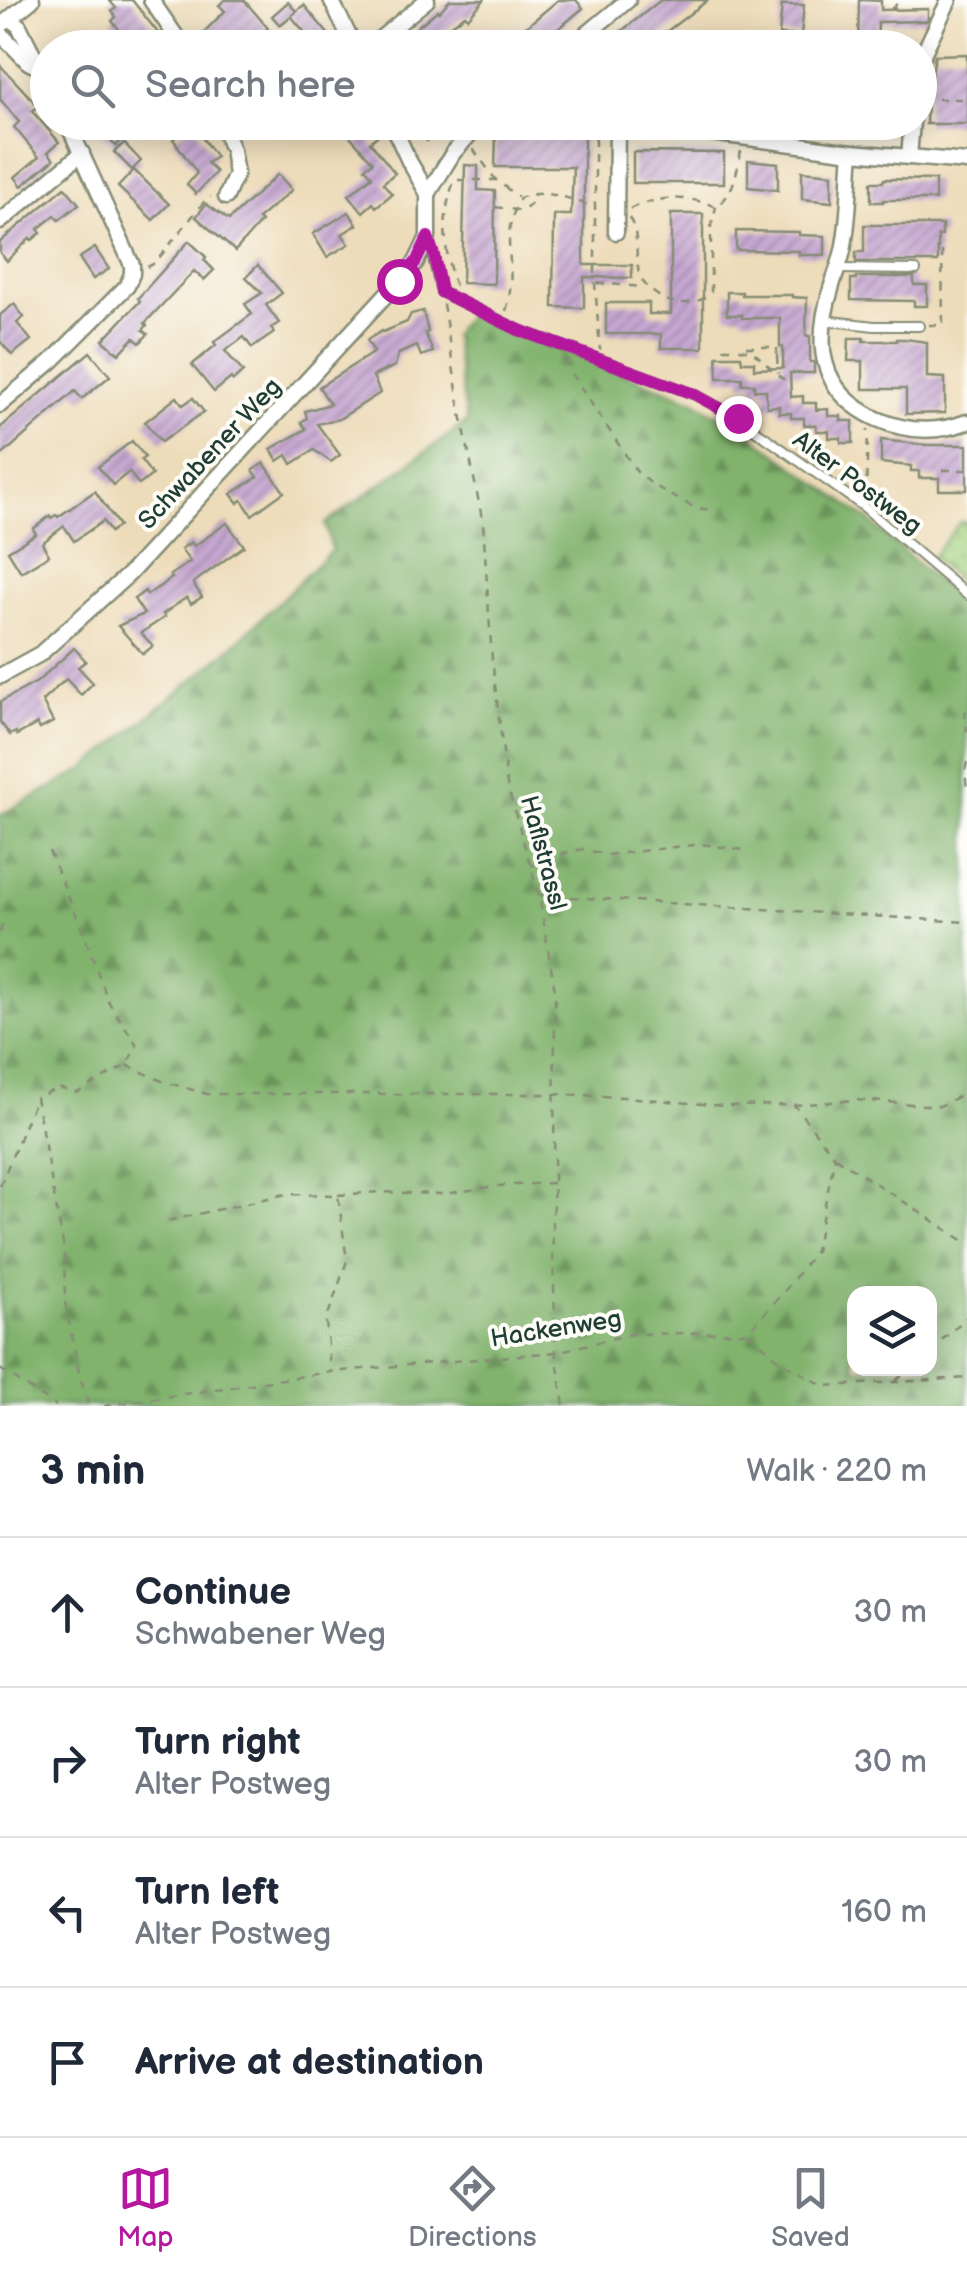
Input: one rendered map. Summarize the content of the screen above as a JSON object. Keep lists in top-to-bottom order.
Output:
{
  "streets": {
    "street": ["Schwabener Weg"],
    "lane": ["Alter Postweg"],
    "path": ["Haflstrassl", "Hackenweg"]
  },
  "crossings": [
    ["Haflstrassl", "Hackenweg"]
  ],
  "page": {
    "search": "Search here",
    "heading": ["3 min", "Walk · 220 m"],
    "list": [
      ["Continue", "Schwabener Weg", "30 m"],
      ["Turn right", "Alter Postweg", "30 m"],
      ["Turn left", "Alter Postweg", "160 m"],
      "Arrive at destination"
    ],
    "nav": ["Map", "Directions", "Saved"]
  }
}
